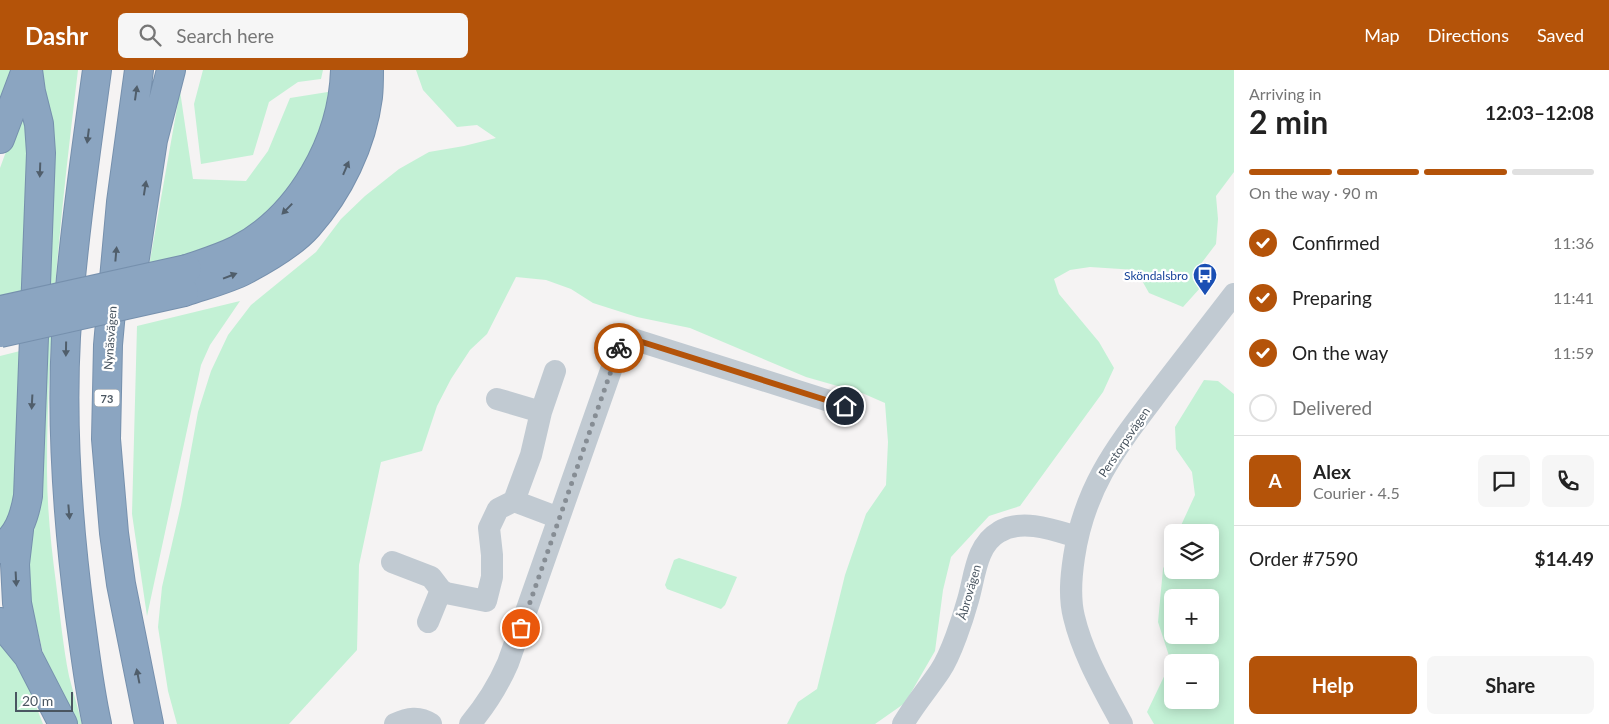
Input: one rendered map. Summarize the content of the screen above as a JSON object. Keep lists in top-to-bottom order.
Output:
{
  "streets": {
    "highway": ["Nynäsvägen", "73"],
    "street": ["Perstorpsvägen", "Åbrovägen"]
  },
  "crossings": [
    ["Perstorpsvägen", "Åbrovägen"]
  ],
  "places": {
    "bus stop": ["Sköndalsbro"]
  },
  "scale_bar": "20 m",
  "page": {
    "header": "Dashr",
    "search": "Search here",
    "nav": ["Map", "Directions", "Saved"],
    "heading": ["2 min", "Arriving in", "12:03–12:08"],
    "panel": [
      "Alex",
      "Courier · 4.5",
      "Order #7590",
      "$14.49"
    ],
    "bar": "On the way · 90 m",
    "list": [
      ["Confirmed", "11:36"],
      ["Preparing", "11:41"],
      ["On the way", "11:59"],
      "Delivered"
    ],
    "round": "A",
    "map_buttons": ["+", "−"],
    "buttons": ["Help", "Share"],
    "scale": "20 m"
  }
}
